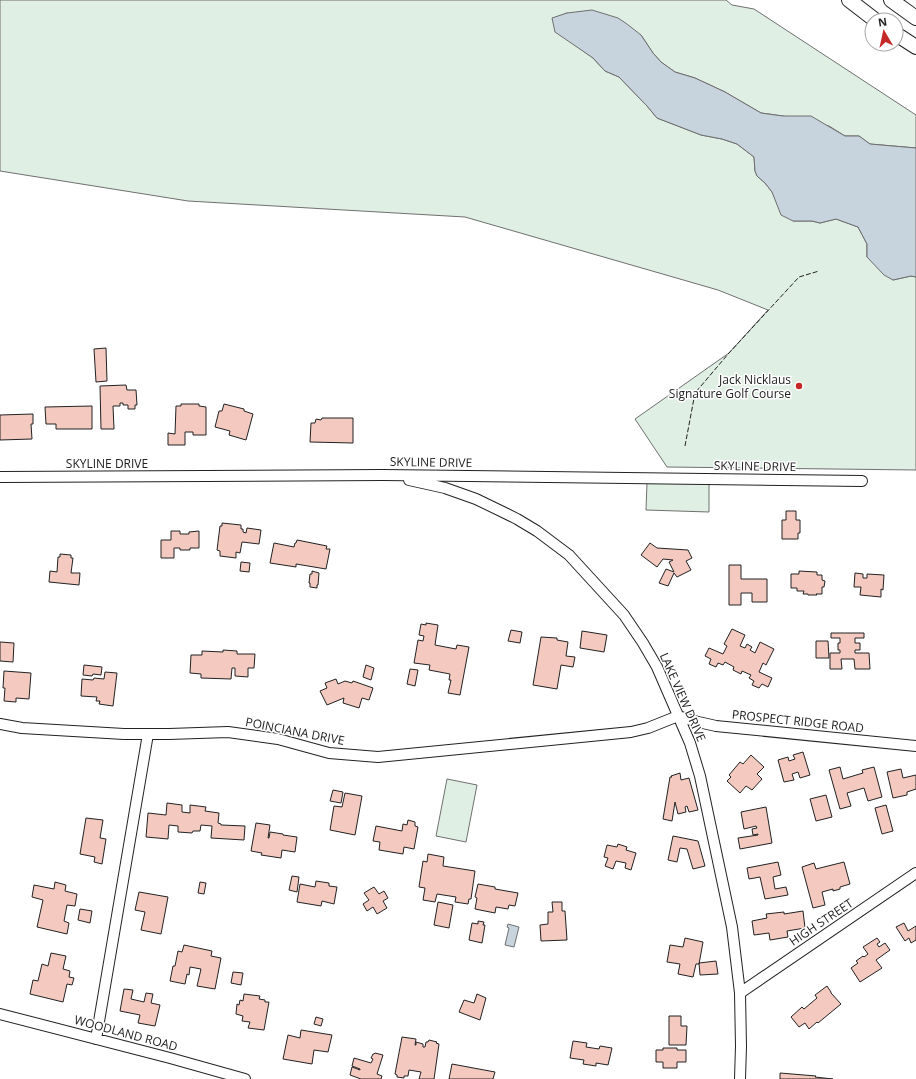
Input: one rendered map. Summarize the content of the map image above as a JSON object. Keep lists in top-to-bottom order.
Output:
{
  "streets": {
    "street": [
      "SKYLINE DRIVE",
      "LAKE VIEW DRIVE",
      "PROSPECT RIDGE ROAD",
      "POINCIANA DRIVE",
      "HIGH STREET",
      "WOODLAND ROAD"
    ]
  },
  "crossings": [
    ["SKYLINE DRIVE", "LAKE VIEW DRIVE"],
    ["LAKE VIEW DRIVE", "PROSPECT RIDGE ROAD"],
    ["LAKE VIEW DRIVE", "POINCIANA DRIVE"],
    ["LAKE VIEW DRIVE", "HIGH STREET"],
    ["PROSPECT RIDGE ROAD", "POINCIANA DRIVE"]
  ],
  "places": ["Jack Nicklaus Signature Golf Course"],
  "north": "top"
}
